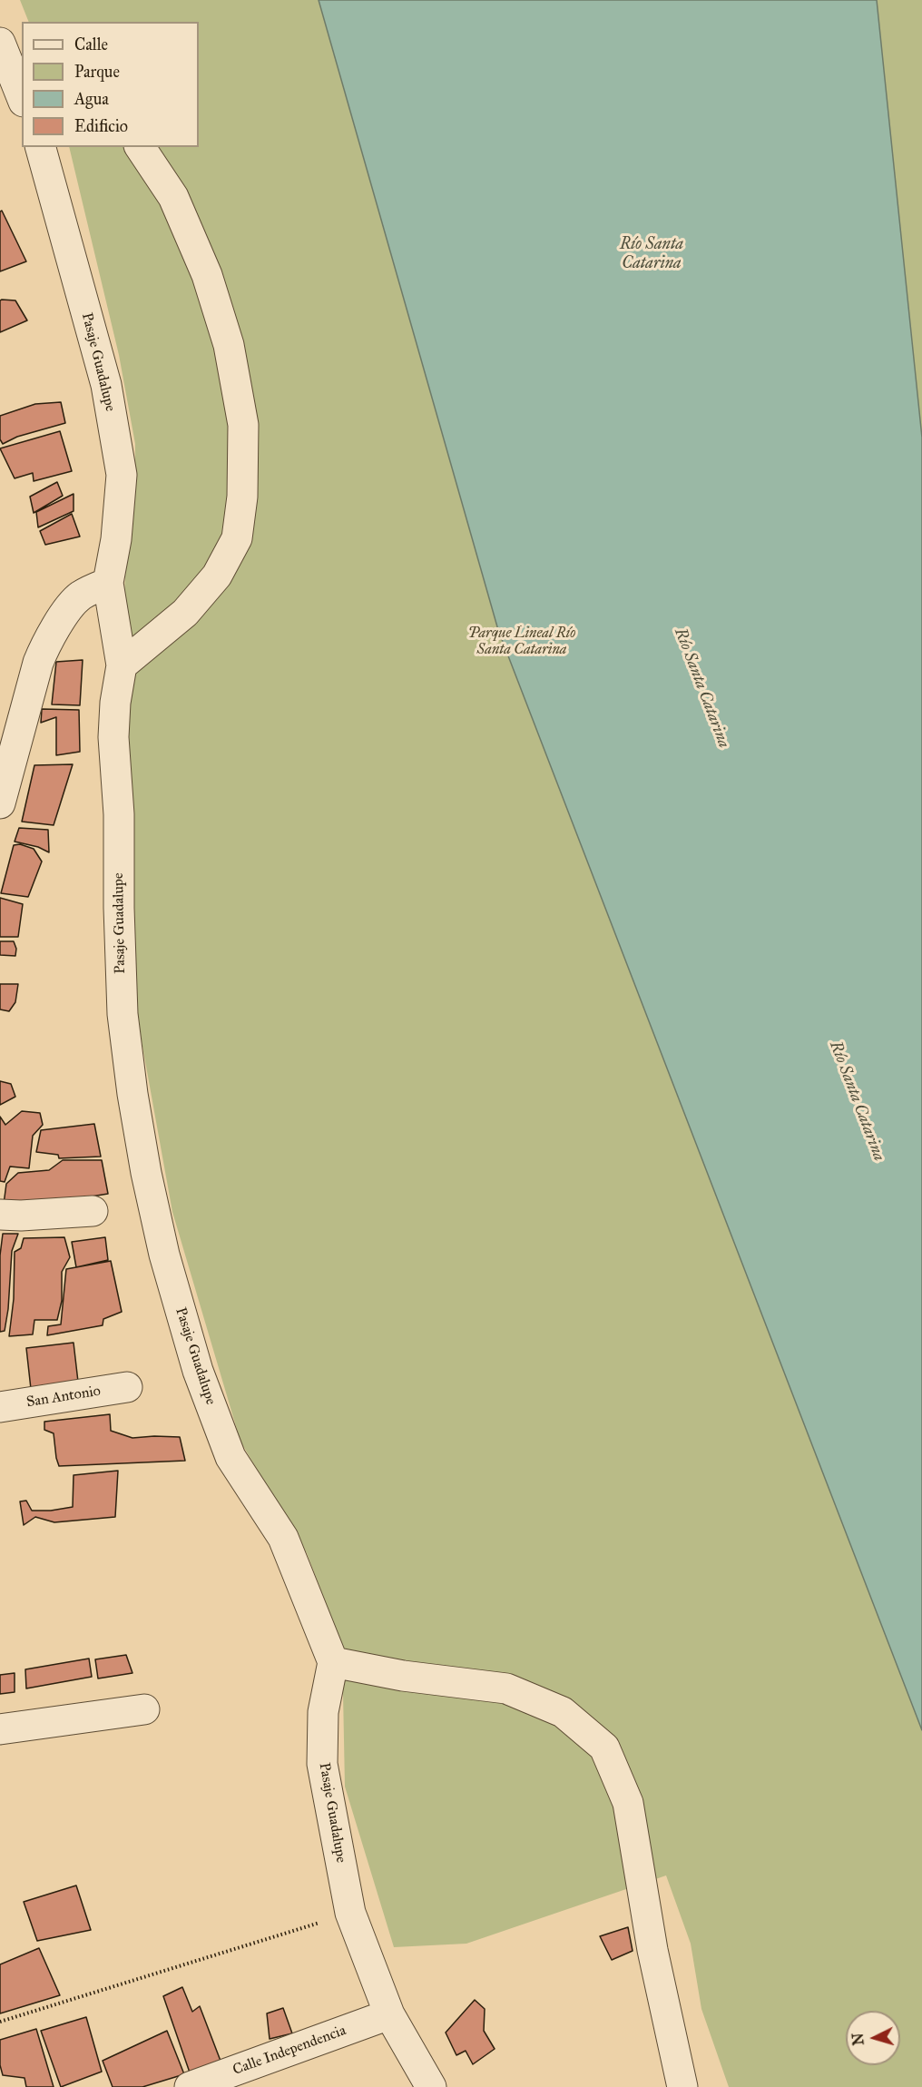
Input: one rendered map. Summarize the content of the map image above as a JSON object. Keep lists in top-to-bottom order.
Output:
{
  "streets": {
    "street": ["Pasaje Guadalupe", "San Antonio", "Calle Independencia"]
  },
  "crossings": [
    ["Pasaje Guadalupe", "Calle Independencia"]
  ],
  "water": ["Río Santa Catarina"],
  "parks": ["Parque Lineal Río Santa Catarina"],
  "legend": [
    "Calle",
    "Parque",
    "Agua",
    "Edificio"
  ],
  "north": "left"
}
